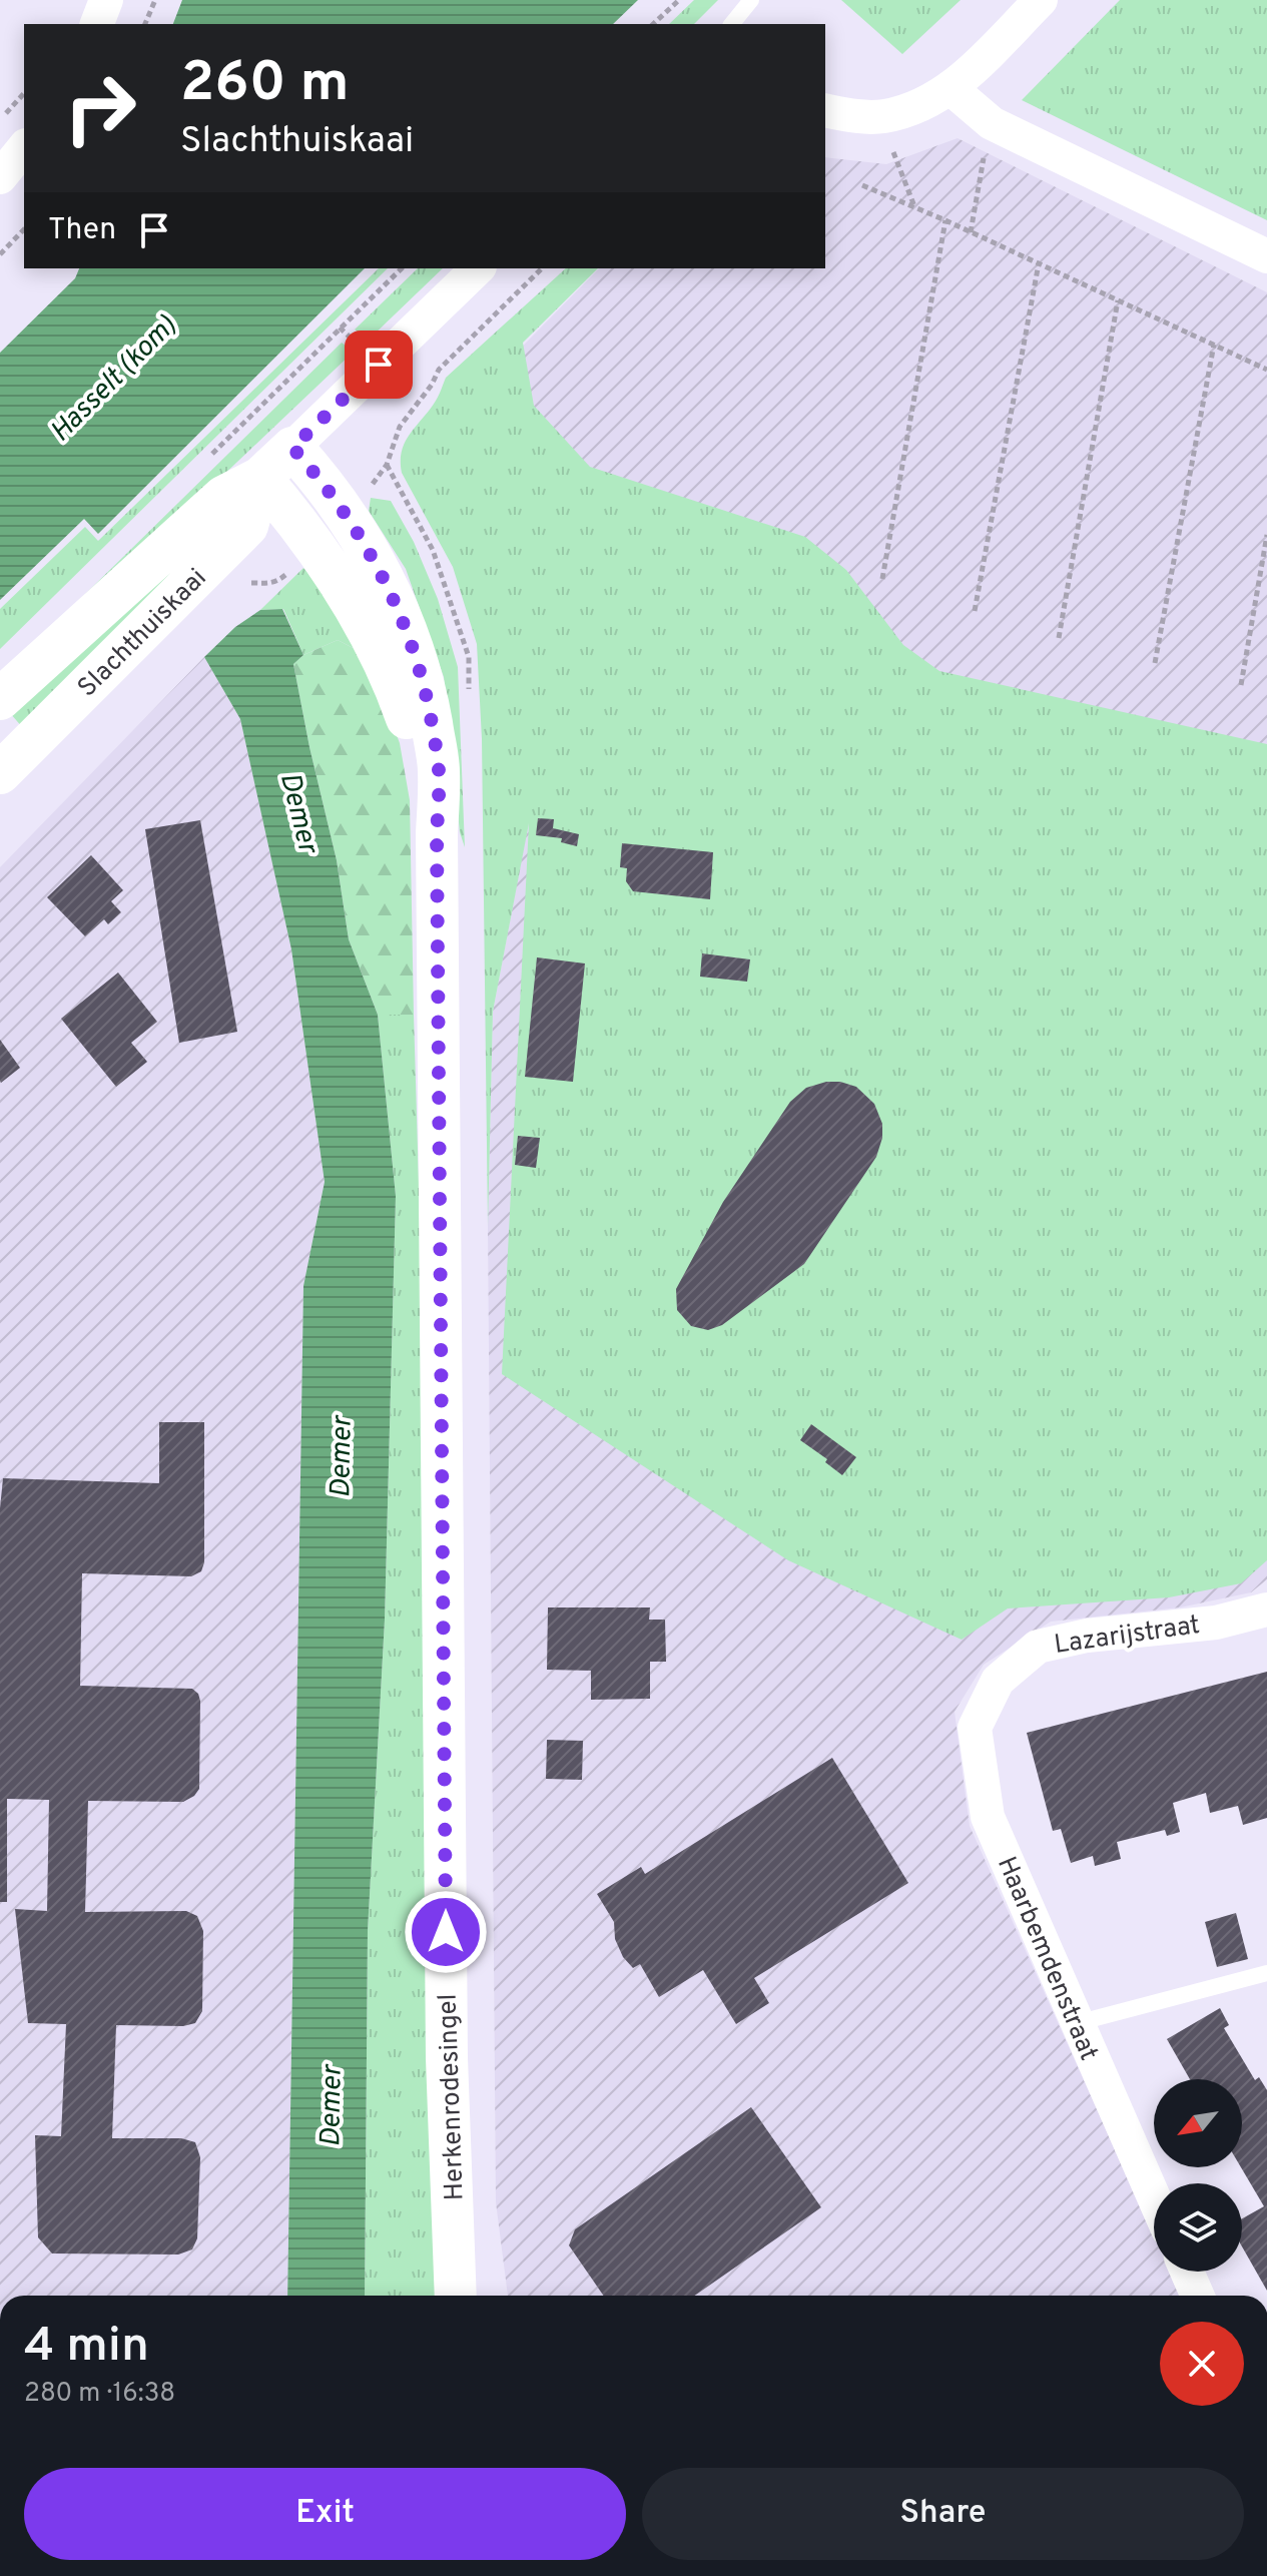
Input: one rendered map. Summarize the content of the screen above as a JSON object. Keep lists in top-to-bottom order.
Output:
{
  "streets": {
    "street": [
      "Slachthuiskaai",
      "Lazarijstraat",
      "Haarbemdenstraat",
      "Herkenrodesingel"
    ]
  },
  "crossings": [
    ["Slachthuiskaai", "Herkenrodesingel"],
    ["Lazarijstraat", "Haarbemdenstraat"]
  ],
  "water": ["Hasselt (kom)", "Demer"],
  "north": "bottom left",
  "page": {
    "turn": ["260 m", "Slachthuiskaai"],
    "then": "Then",
    "heading": ["4 min", "280 m · 16:38"],
    "buttons": ["Exit", "Share"]
  }
}
